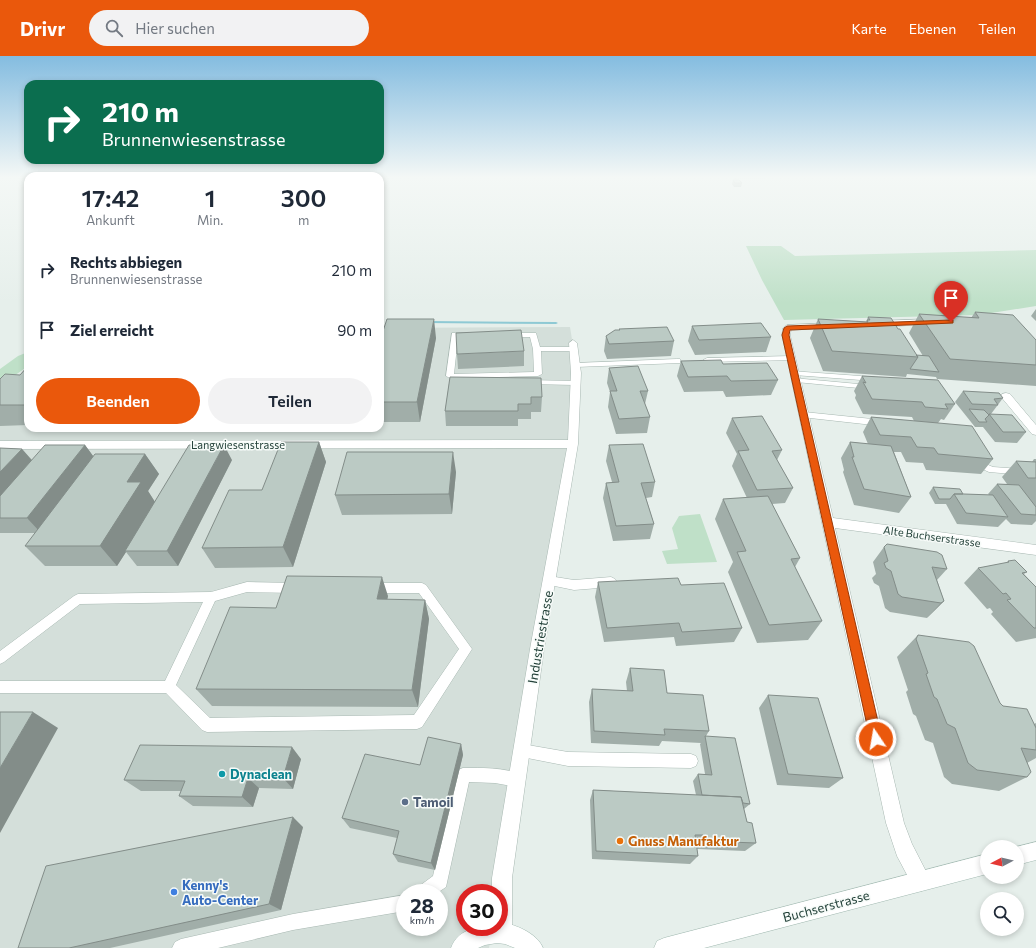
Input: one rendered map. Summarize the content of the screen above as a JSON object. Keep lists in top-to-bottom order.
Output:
{
  "streets": {
    "street": [
      "Langwiesenstrasse",
      "Alte Buchserstrasse",
      "Industriestrasse",
      "Buchserstrasse"
    ]
  },
  "crossings": [
    ["Langwiesenstrasse", "Industriestrasse"]
  ],
  "places": [
    "Dynaclean",
    "Tamoil",
    "Gnuss Manufaktur",
    "Kenny's Auto-Center"
  ],
  "north": "left",
  "page": {
    "header": "Drivr",
    "search": "Hier suchen",
    "nav": ["Karte", "Ebenen", "Teilen"],
    "turn": ["210 m", "Brunnenwiesenstrasse"],
    "eta": [
      "17:42",
      "Ankunft",
      "1",
      "Min.",
      "300",
      "m"
    ],
    "list": [
      {
        "name": "Rechts abbiegen",
        "note": "Brunnenwiesenstrasse",
        "value": "210 m"
      },
      {
        "name": "Ziel erreicht",
        "value": "90 m"
      }
    ],
    "buttons": ["Beenden", "Teilen"],
    "speed": "28 km/h",
    "limit": "30"
  }
}
